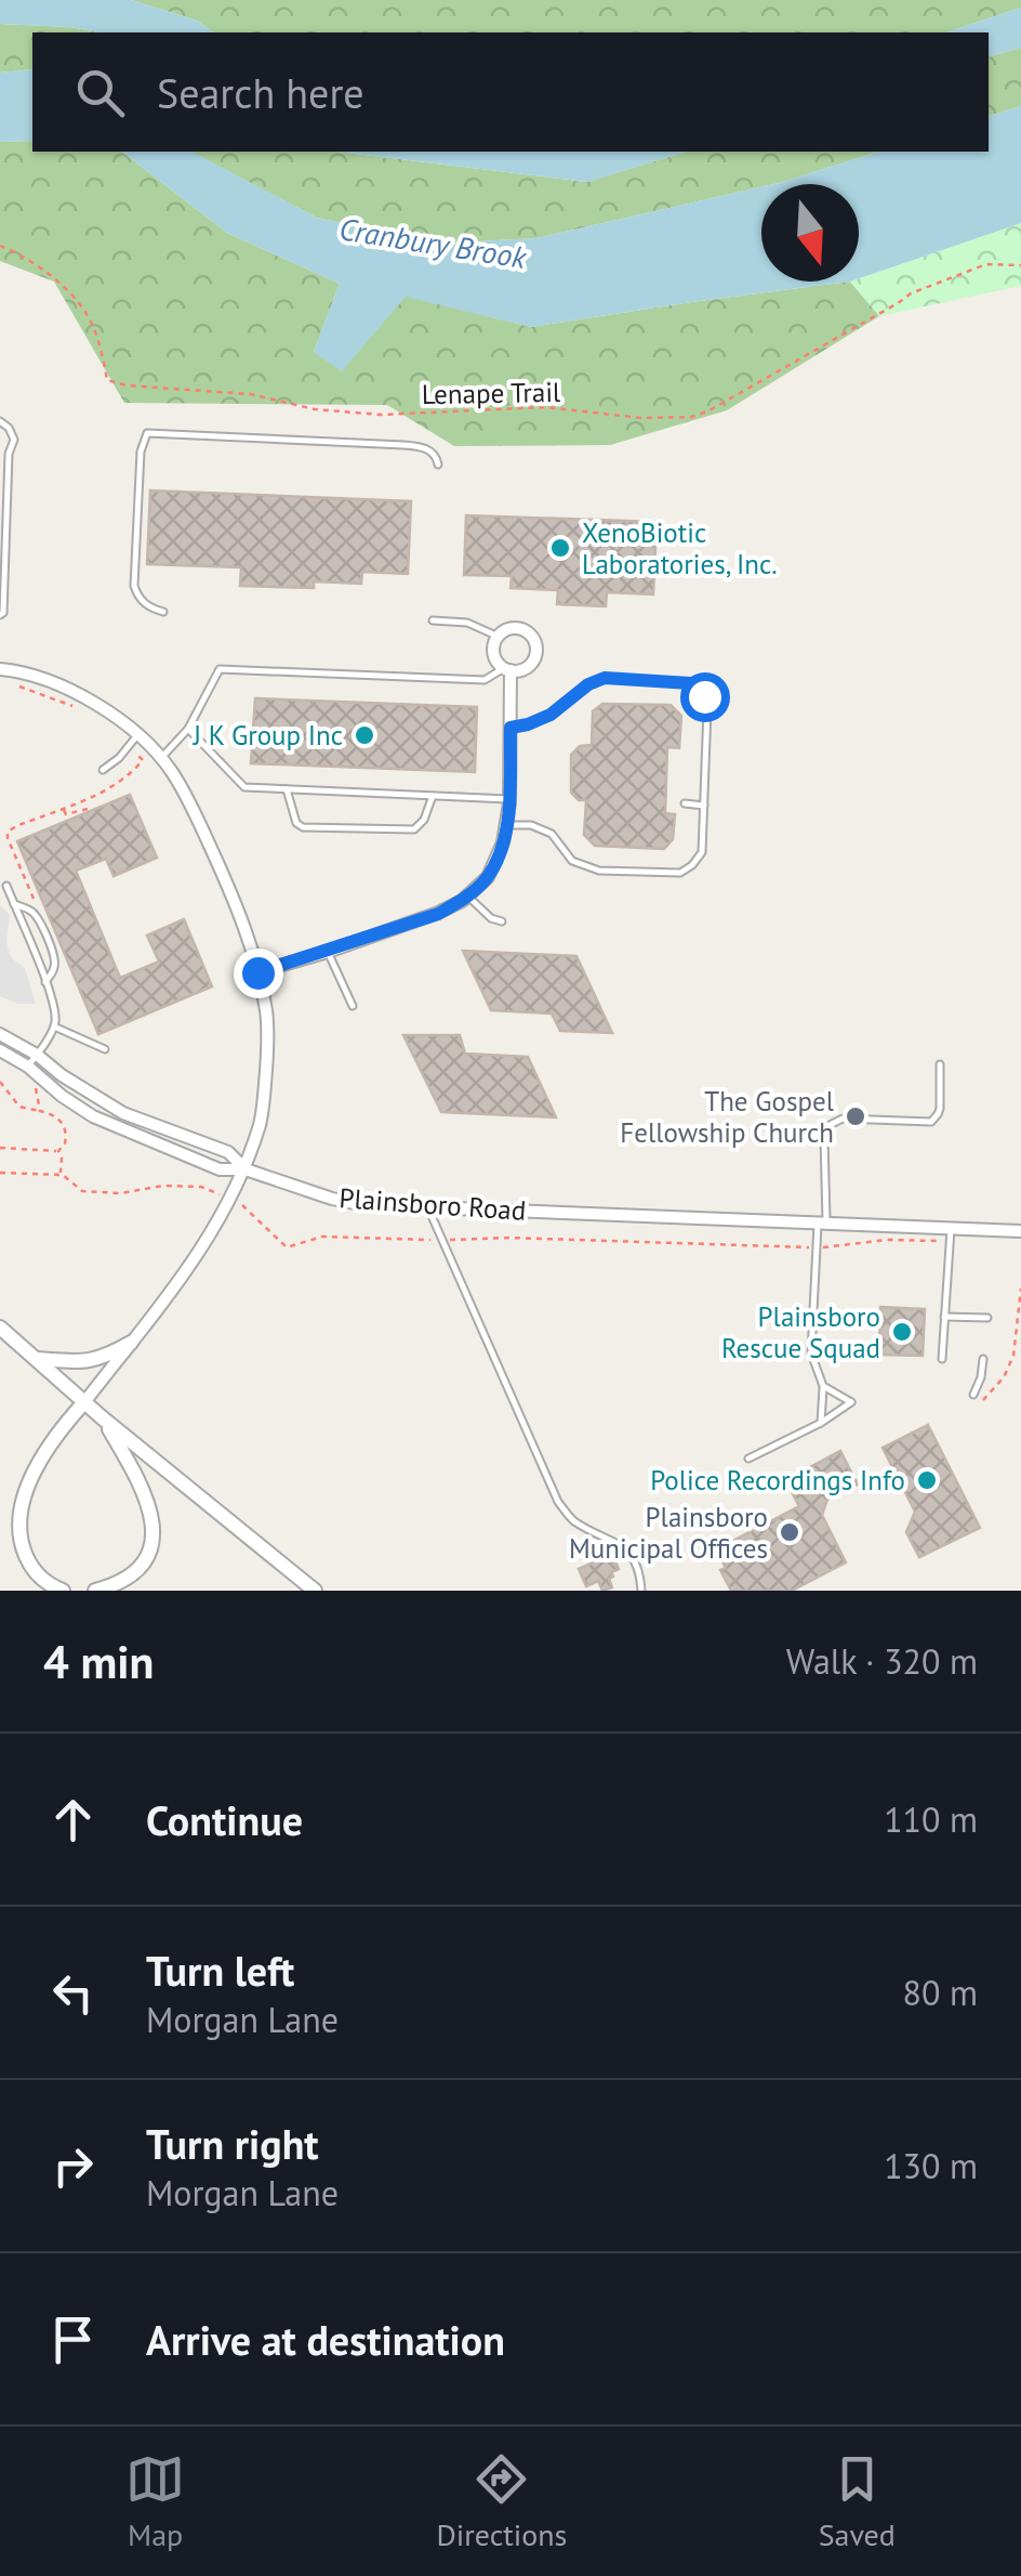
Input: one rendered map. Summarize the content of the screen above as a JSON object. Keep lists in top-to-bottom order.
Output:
{
  "streets": {
    "street": ["Plainsboro Road"],
    "path": ["Lenape Trail"]
  },
  "water": ["Cranbury Brook"],
  "places": [
    "XenoBiotic Laboratories, Inc.",
    "J K Group Inc",
    "The Gospel Fellowship Church",
    "Plainsboro Rescue Squad",
    "Police Recordings Info",
    "Plainsboro Municipal Offices"
  ],
  "north": "bottom",
  "page": {
    "search": "Search here",
    "heading": ["4 min", "Walk · 320 m"],
    "list": [
      ["Continue", "110 m"],
      ["Turn left", "Morgan Lane", "80 m"],
      ["Turn right", "Morgan Lane", "130 m"],
      "Arrive at destination"
    ],
    "nav": ["Map", "Directions", "Saved"]
  }
}
